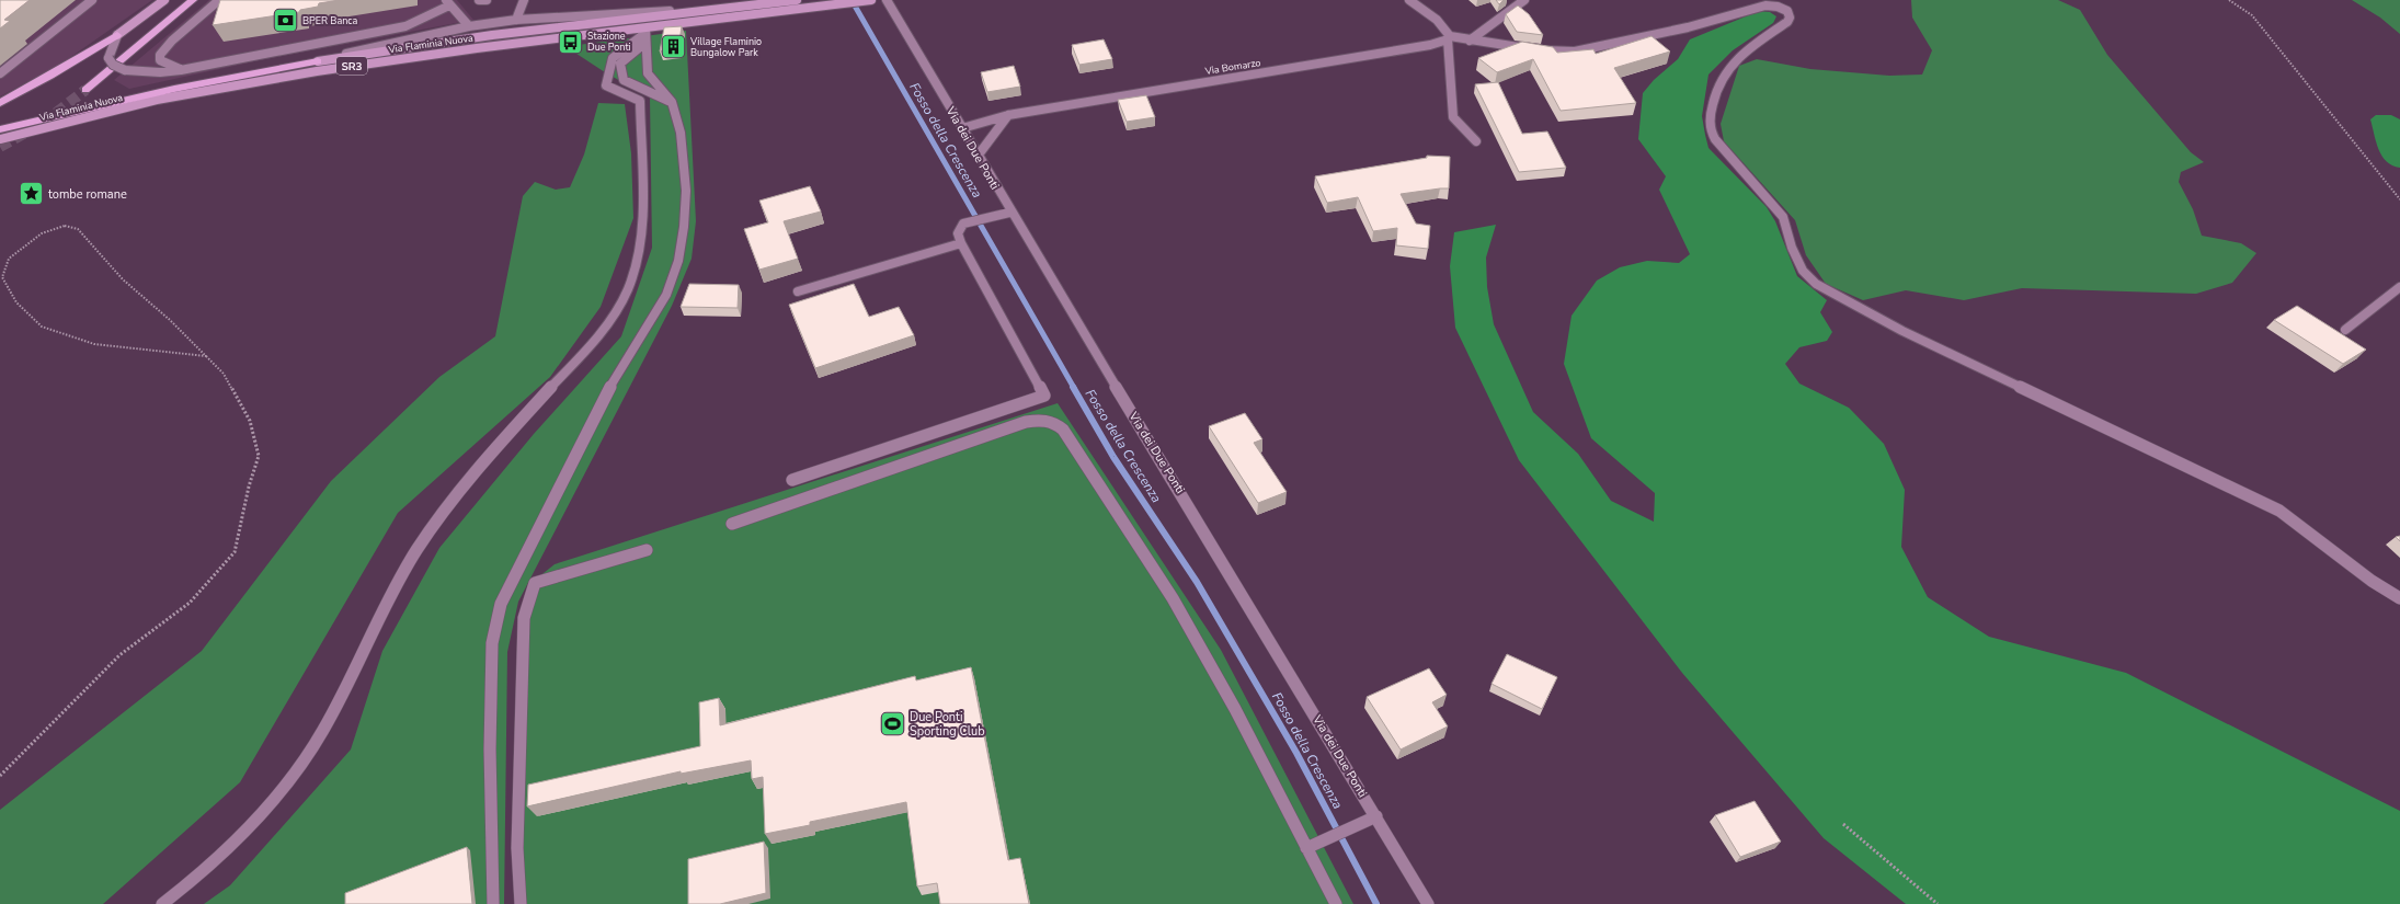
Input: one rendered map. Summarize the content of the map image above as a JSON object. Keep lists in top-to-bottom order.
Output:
{
  "streets": {
    "highway": ["SR3"],
    "main road": ["Via Flaminia Nuova"],
    "street": ["Via Bomarzo", "Via dei Due Ponti"]
  },
  "crossings": [
    ["Via Flaminia Nuova", "SR3"],
    ["Via Bomarzo", "Via dei Due Ponti"]
  ],
  "water": ["Fosso della Crescenza"],
  "places": {
    "bank": ["BPER Banca"],
    "bus stop": ["Stazione Due Ponti"],
    "building": ["Village Flaminio Bungalow Park"],
    "place": ["tombe romane"],
    "sports": ["Due Ponti Sporting Club"]
  }
}
